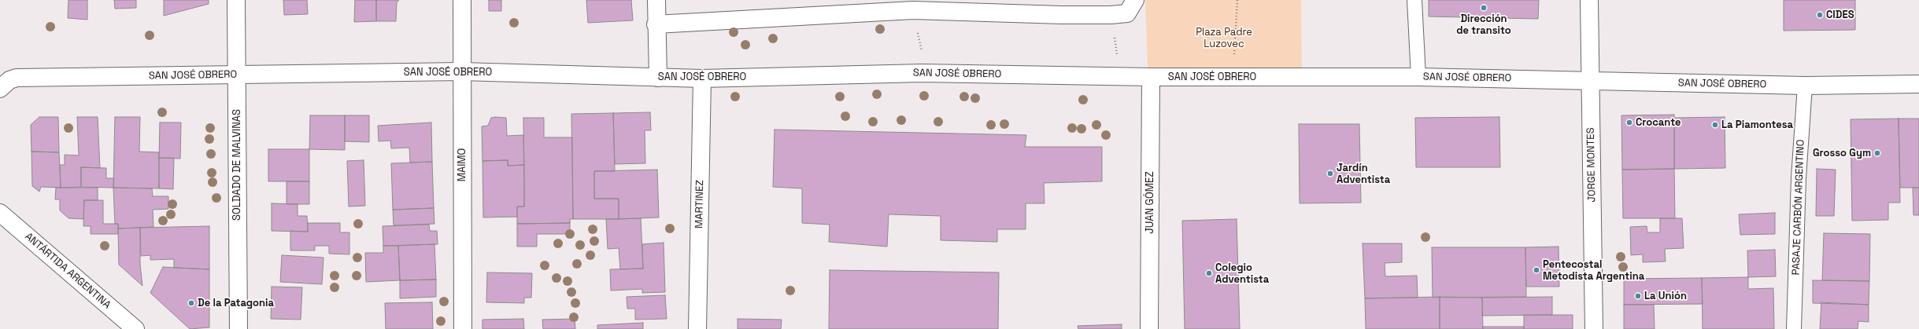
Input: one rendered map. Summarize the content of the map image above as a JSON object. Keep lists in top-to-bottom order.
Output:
{
  "streets": {
    "street": [
      "SAN JOSÉ OBRERO",
      "SOLDADO DE MALVINAS",
      "MAIMO",
      "JORGE MONTES",
      "JUAN GÓMEZ",
      "MARTINEZ",
      "ANTÁRTIDA ARGENTINA"
    ],
    "lane": ["PASAJE CARBÓN ARGENTINO"]
  },
  "crossings": [
    ["SAN JOSÉ OBRERO", "SOLDADO DE MALVINAS"],
    ["SAN JOSÉ OBRERO", "MAIMO"],
    ["SAN JOSÉ OBRERO", "JORGE MONTES"],
    ["SAN JOSÉ OBRERO", "JUAN GÓMEZ"],
    ["SAN JOSÉ OBRERO", "MARTINEZ"],
    ["SAN JOSÉ OBRERO", "PASAJE CARBÓN ARGENTINO"]
  ],
  "parks": ["Plaza Padre Luzovec"],
  "places": [
    "Dirección de transito",
    "CIDES",
    "Crocante",
    "La Piamontesa",
    "Grosso Gym",
    "Jardín Adventista",
    "Pentecostal Metodista Argentina",
    "Colegio Adventista",
    "La Unión",
    "De la Patagonia"
  ]
}
